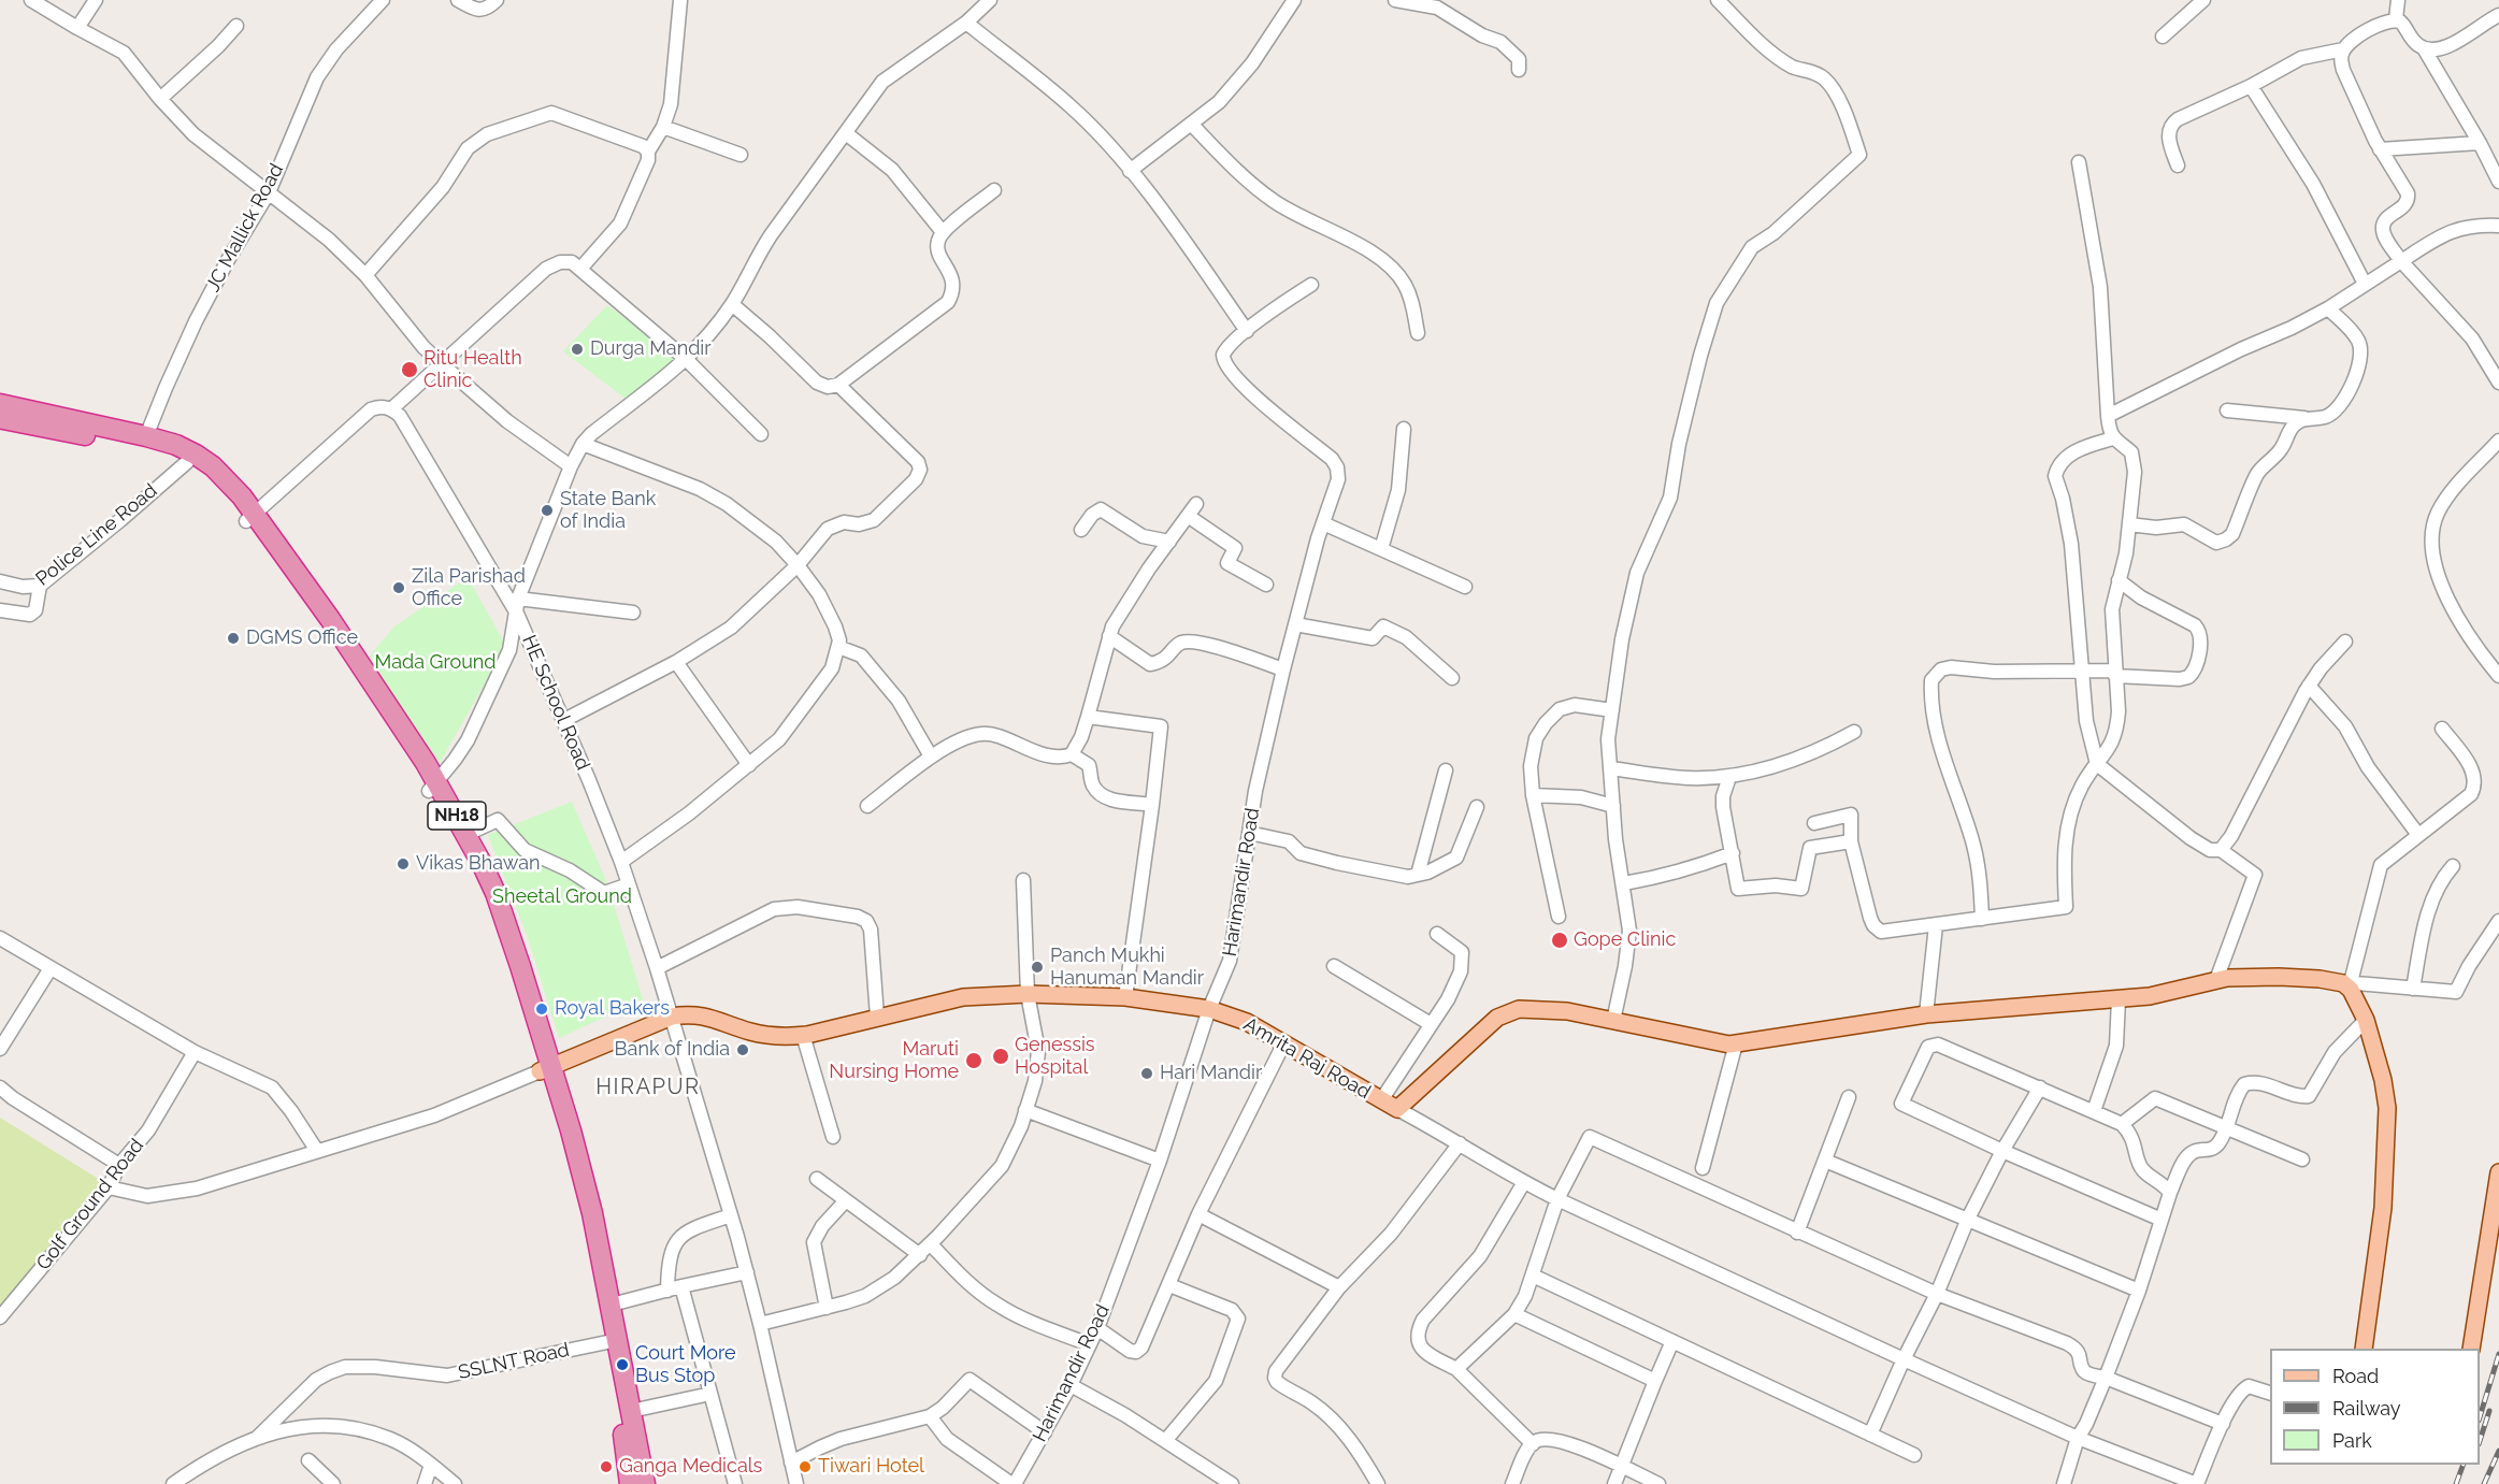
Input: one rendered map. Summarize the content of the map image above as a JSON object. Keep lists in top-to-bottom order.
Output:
{
  "streets": {
    "highway": ["NH18"],
    "main road": ["Amrita Raj Road"],
    "street": [
      "JC Mallick Road",
      "Police Line Road",
      "HE School Road",
      "Harimandir Road",
      "Golf Ground Road",
      "SSLNT Road"
    ]
  },
  "crossings": [
    ["JC Mallick Road", "NH18"],
    ["Police Line Road", "NH18"],
    ["HE School Road", "Amrita Raj Road"],
    ["NH18", "Amrita Raj Road"],
    ["NH18", "SSLNT Road"],
    ["Harimandir Road", "Amrita Raj Road"]
  ],
  "districts": ["HIRAPUR"],
  "parks": ["Mada Ground", "Sheetal Ground"],
  "places": [
    "Durga Mandir",
    "Ritu Health Clinic",
    "State Bank of India",
    "Zila Parishad Office",
    "DGMS Office",
    "Vikas Bhawan",
    "Gope Clinic",
    "Panch Mukhi Hanuman Mandir",
    "Royal Bakers",
    "Bank of India",
    "Genessis Hospital",
    "Maruti Nursing Home",
    "Hari Mandir",
    "Court More Bus Stop",
    "Ganga Medicals",
    "Tiwari Hotel"
  ],
  "legend": ["Road", "Railway", "Park"]
}
